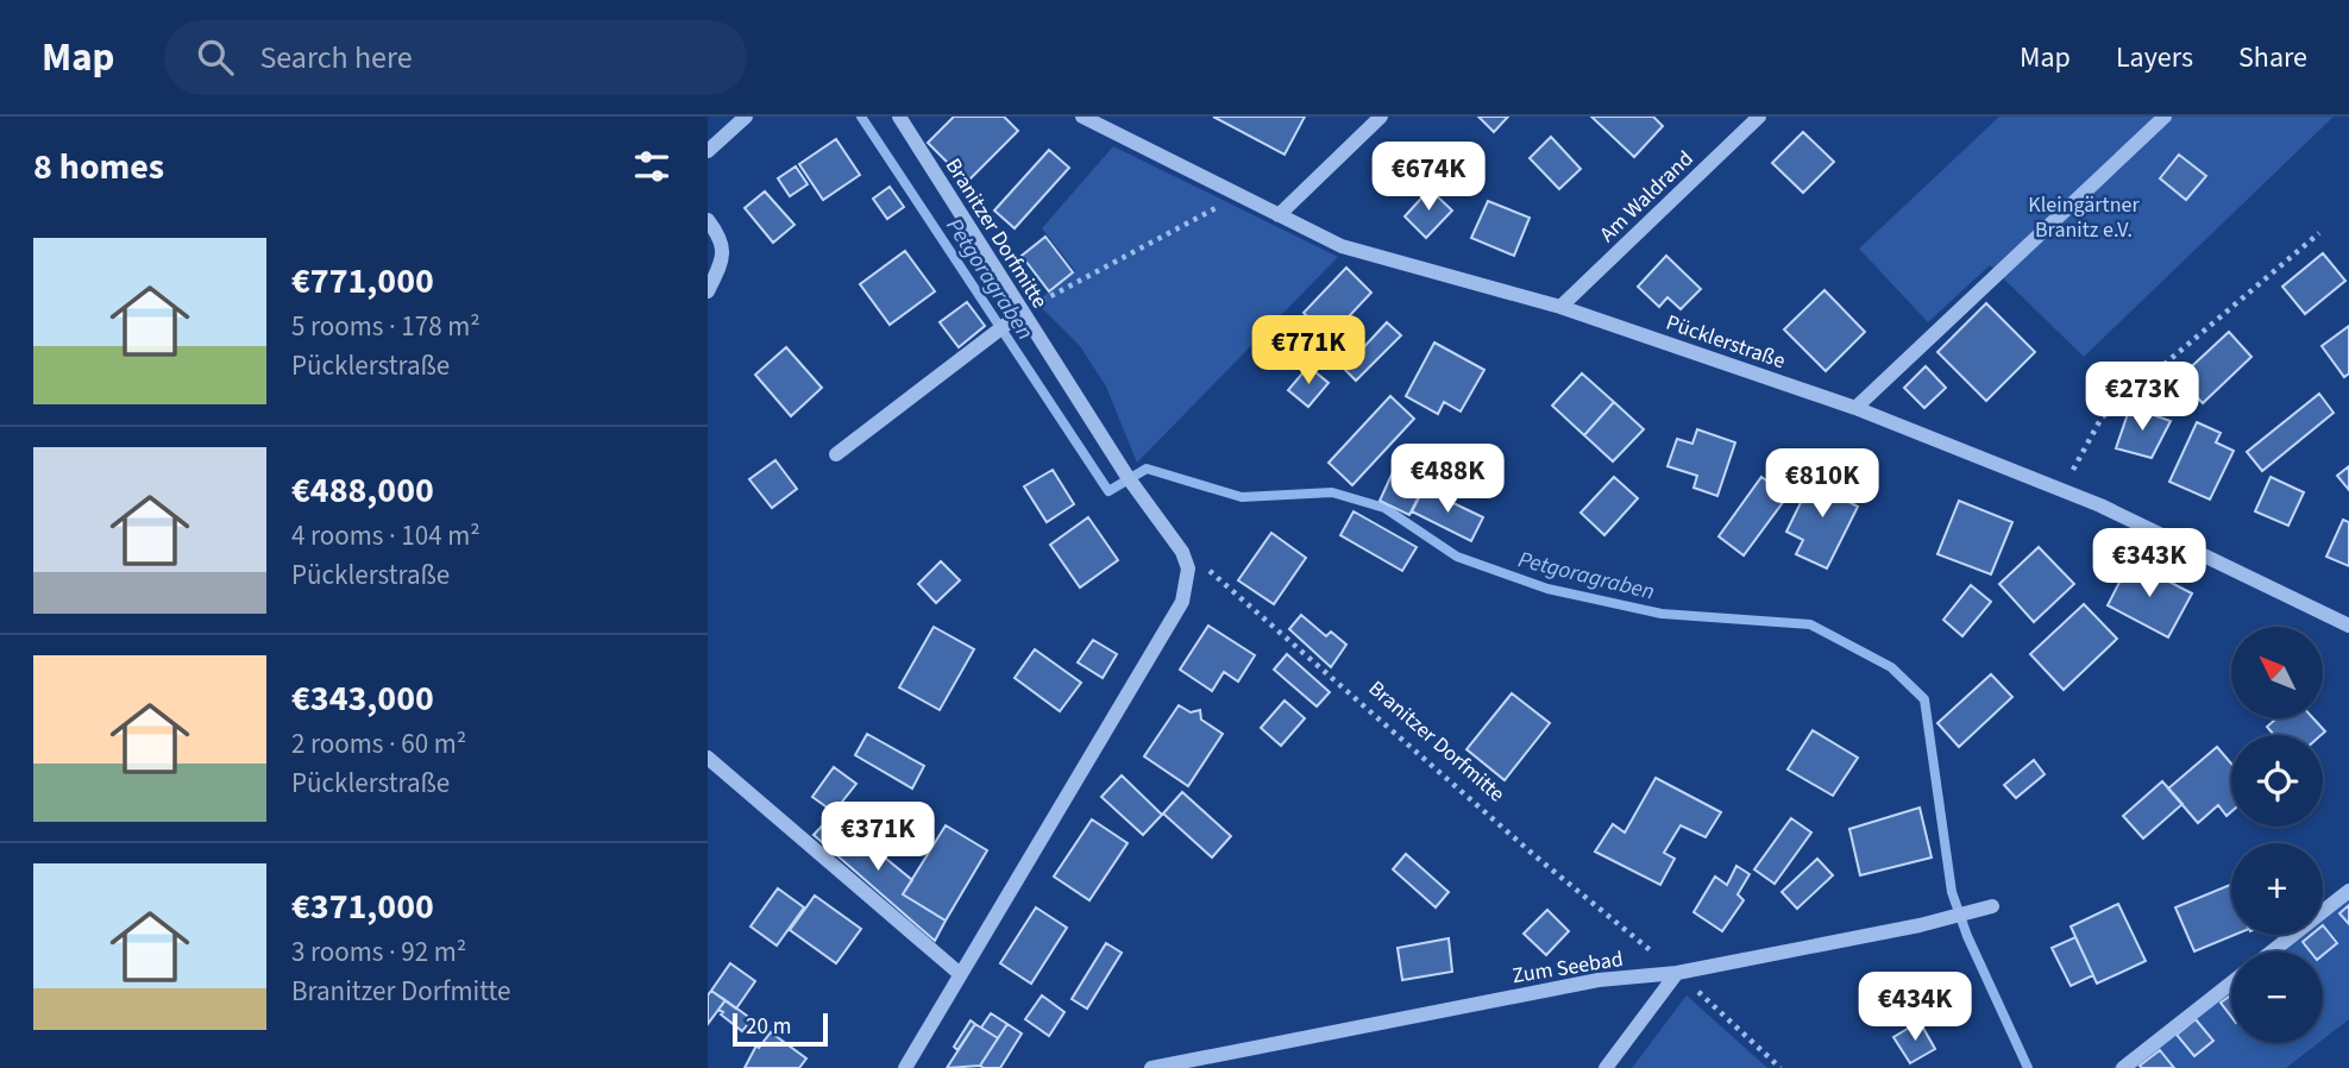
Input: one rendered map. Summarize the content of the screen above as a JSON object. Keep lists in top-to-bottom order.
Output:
{
  "streets": {
    "street": [
      "Am Waldrand",
      "Branitzer Dorfmitte",
      "Pücklerstraße",
      "Zum Seebad"
    ]
  },
  "crossings": [
    ["Am Waldrand", "Pücklerstraße"],
    ["Branitzer Dorfmitte", "Zum Seebad"]
  ],
  "water": ["Petgoragraben"],
  "parks": ["Kleingärtner Branitz e.V."],
  "scale_bar": "20 m",
  "north": "top left",
  "page": {
    "header": "Map",
    "search": "Search here",
    "nav": ["Map", "Layers", "Share"],
    "heading": "8 homes",
    "price": [
      "€674K",
      "€771K",
      "€273K",
      "€488K",
      "€810K",
      "€343K",
      "€371K",
      "€434K"
    ],
    "list": [
      {
        "name": "€771,000",
        "note": "5 rooms · 178 m² · Pücklerstraße"
      },
      {
        "name": "€488,000",
        "note": "4 rooms · 104 m² · Pücklerstraße"
      },
      {
        "name": "€343,000",
        "note": "2 rooms · 60 m² · Pücklerstraße"
      },
      {
        "name": "€371,000",
        "note": "3 rooms · 92 m² · Branitzer Dorfmitte"
      }
    ],
    "map_buttons": ["+", "−"],
    "scale": "20 m"
  }
}
